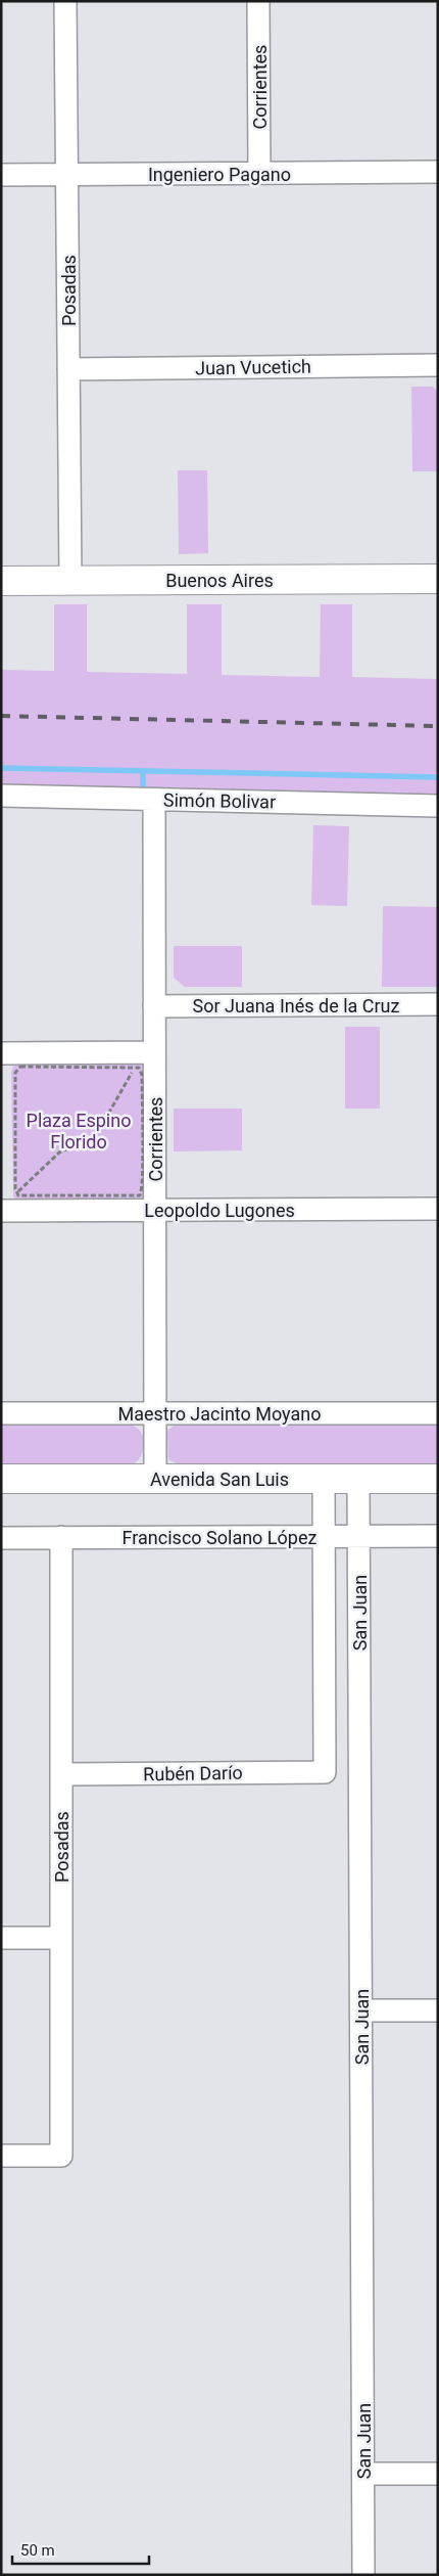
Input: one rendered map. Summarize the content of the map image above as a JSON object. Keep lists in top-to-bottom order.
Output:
{
  "streets": {
    "main road": ["Buenos Aires", "Avenida San Luis"],
    "street": [
      "Corrientes",
      "Ingeniero Pagano",
      "Posadas",
      "Juan Vucetich",
      "Simón Bolivar",
      "Sor Juana Inés de la Cruz",
      "Leopoldo Lugones",
      "Maestro Jacinto Moyano",
      "Francisco Solano López",
      "San Juan",
      "Rubén Darío"
    ]
  },
  "crossings": [
    ["Corrientes", "Ingeniero Pagano"],
    ["Corrientes", "Simón Bolivar"],
    ["Corrientes", "Sor Juana Inés de la Cruz"],
    ["Corrientes", "Leopoldo Lugones"],
    ["Corrientes", "Maestro Jacinto Moyano"],
    ["Corrientes", "Avenida San Luis"],
    ["Ingeniero Pagano", "Posadas"],
    ["Posadas", "Juan Vucetich"],
    ["Posadas", "Buenos Aires"],
    ["Posadas", "Francisco Solano López"],
    ["Posadas", "Rubén Darío"],
    ["Avenida San Luis", "San Juan"],
    ["Francisco Solano López", "San Juan"],
    ["San Juan", "Rubén Darío"]
  ],
  "parks": ["Plaza Espino Florido"],
  "scale_bar": "50 m"
}
